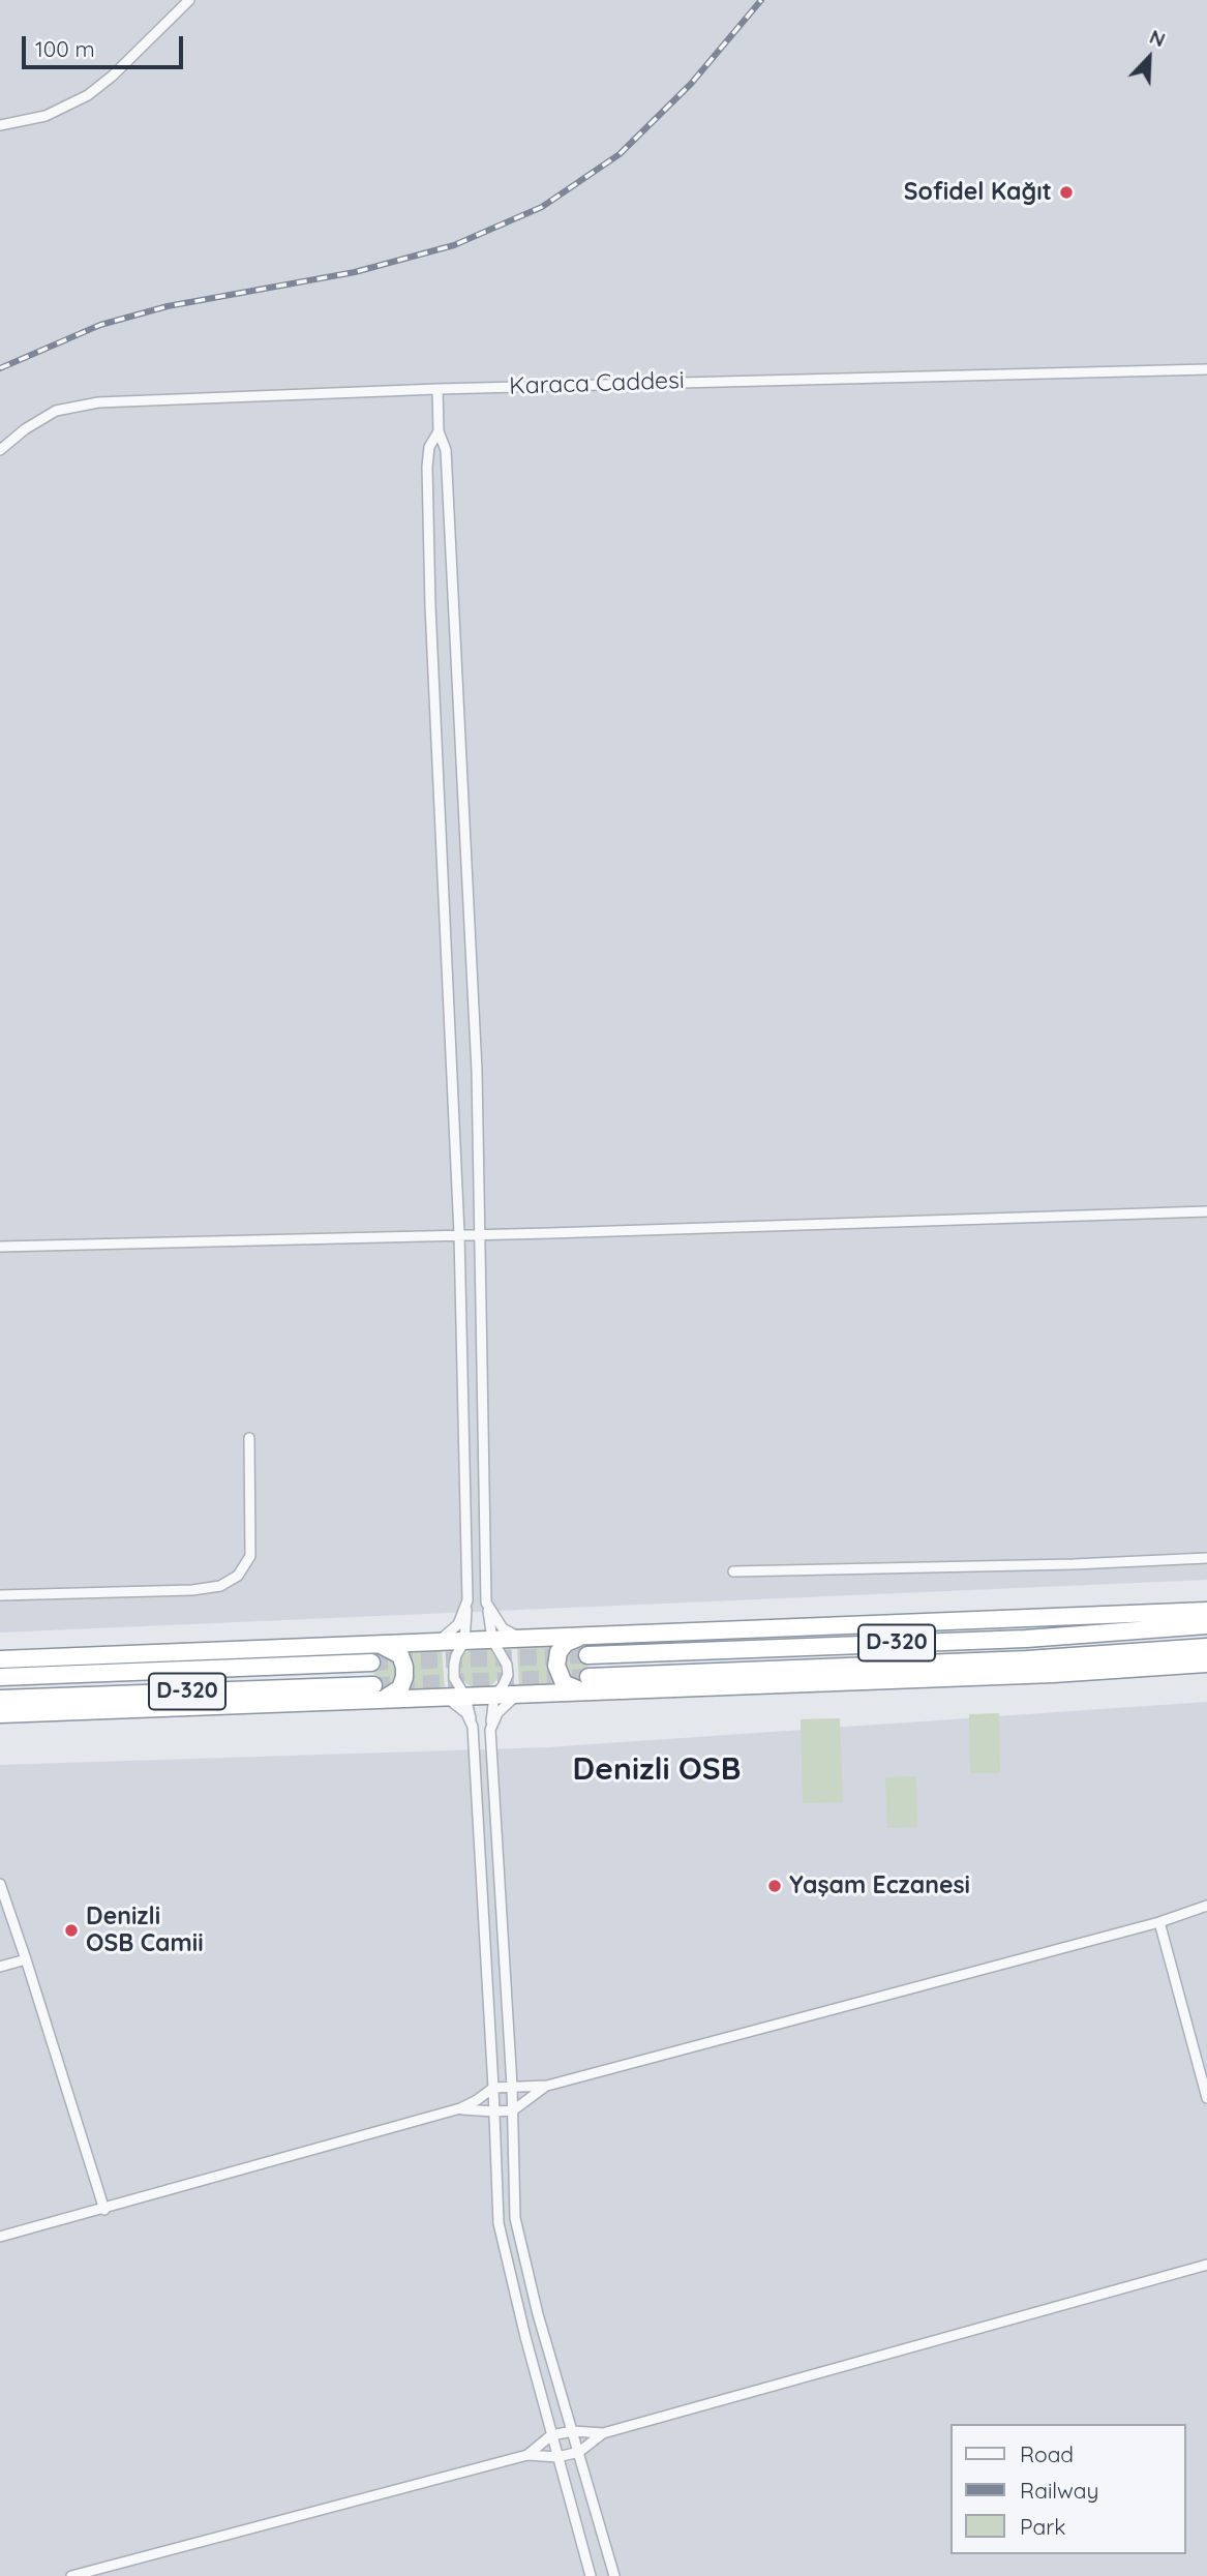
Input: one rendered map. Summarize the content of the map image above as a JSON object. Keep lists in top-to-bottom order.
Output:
{
  "streets": {
    "highway": ["D-320"],
    "street": ["Karaca Caddesi"]
  },
  "districts": ["Denizli OSB"],
  "places": ["Sofidel Kağıt", "Yaşam Eczanesi", "Denizli OSB Camii"],
  "legend": ["Road", "Railway", "Park"],
  "scale_bar": "100 m",
  "north": "top right"
}
